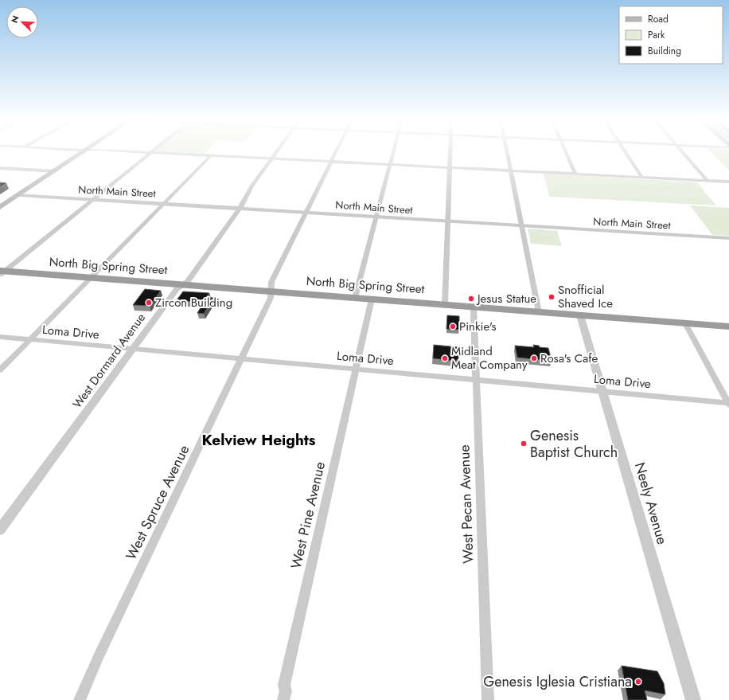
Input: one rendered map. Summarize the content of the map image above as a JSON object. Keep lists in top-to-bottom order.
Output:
{
  "streets": {
    "highway": ["North Big Spring Street"],
    "street": [
      "North Main Street",
      "Loma Drive",
      "West Dormard Avenue",
      "West Spruce Avenue",
      "Neely Avenue",
      "West Pecan Avenue",
      "West Pine Avenue"
    ]
  },
  "crossings": [
    ["North Main Street", "West Dormard Avenue"],
    ["North Main Street", "West Spruce Avenue"],
    ["North Big Spring Street", "West Dormard Avenue"],
    ["North Big Spring Street", "West Spruce Avenue"],
    ["North Big Spring Street", "Neely Avenue"],
    ["North Big Spring Street", "West Pecan Avenue"],
    ["North Big Spring Street", "West Pine Avenue"],
    ["Loma Drive", "West Dormard Avenue"],
    ["Loma Drive", "West Spruce Avenue"],
    ["Loma Drive", "Neely Avenue"],
    ["Loma Drive", "West Pecan Avenue"],
    ["Loma Drive", "West Pine Avenue"]
  ],
  "districts": ["Kelview Heights"],
  "places": [
    "Snofficial Shaved Ice",
    "Jesus Statue",
    "Zircon Building",
    "Pinkie's",
    "Midland Meat Company",
    "Rosa's Cafe",
    "Genesis Baptist Church",
    "Genesis Iglesia Cristiana"
  ],
  "legend": ["Road", "Park", "Building"],
  "north": "top left"
}
